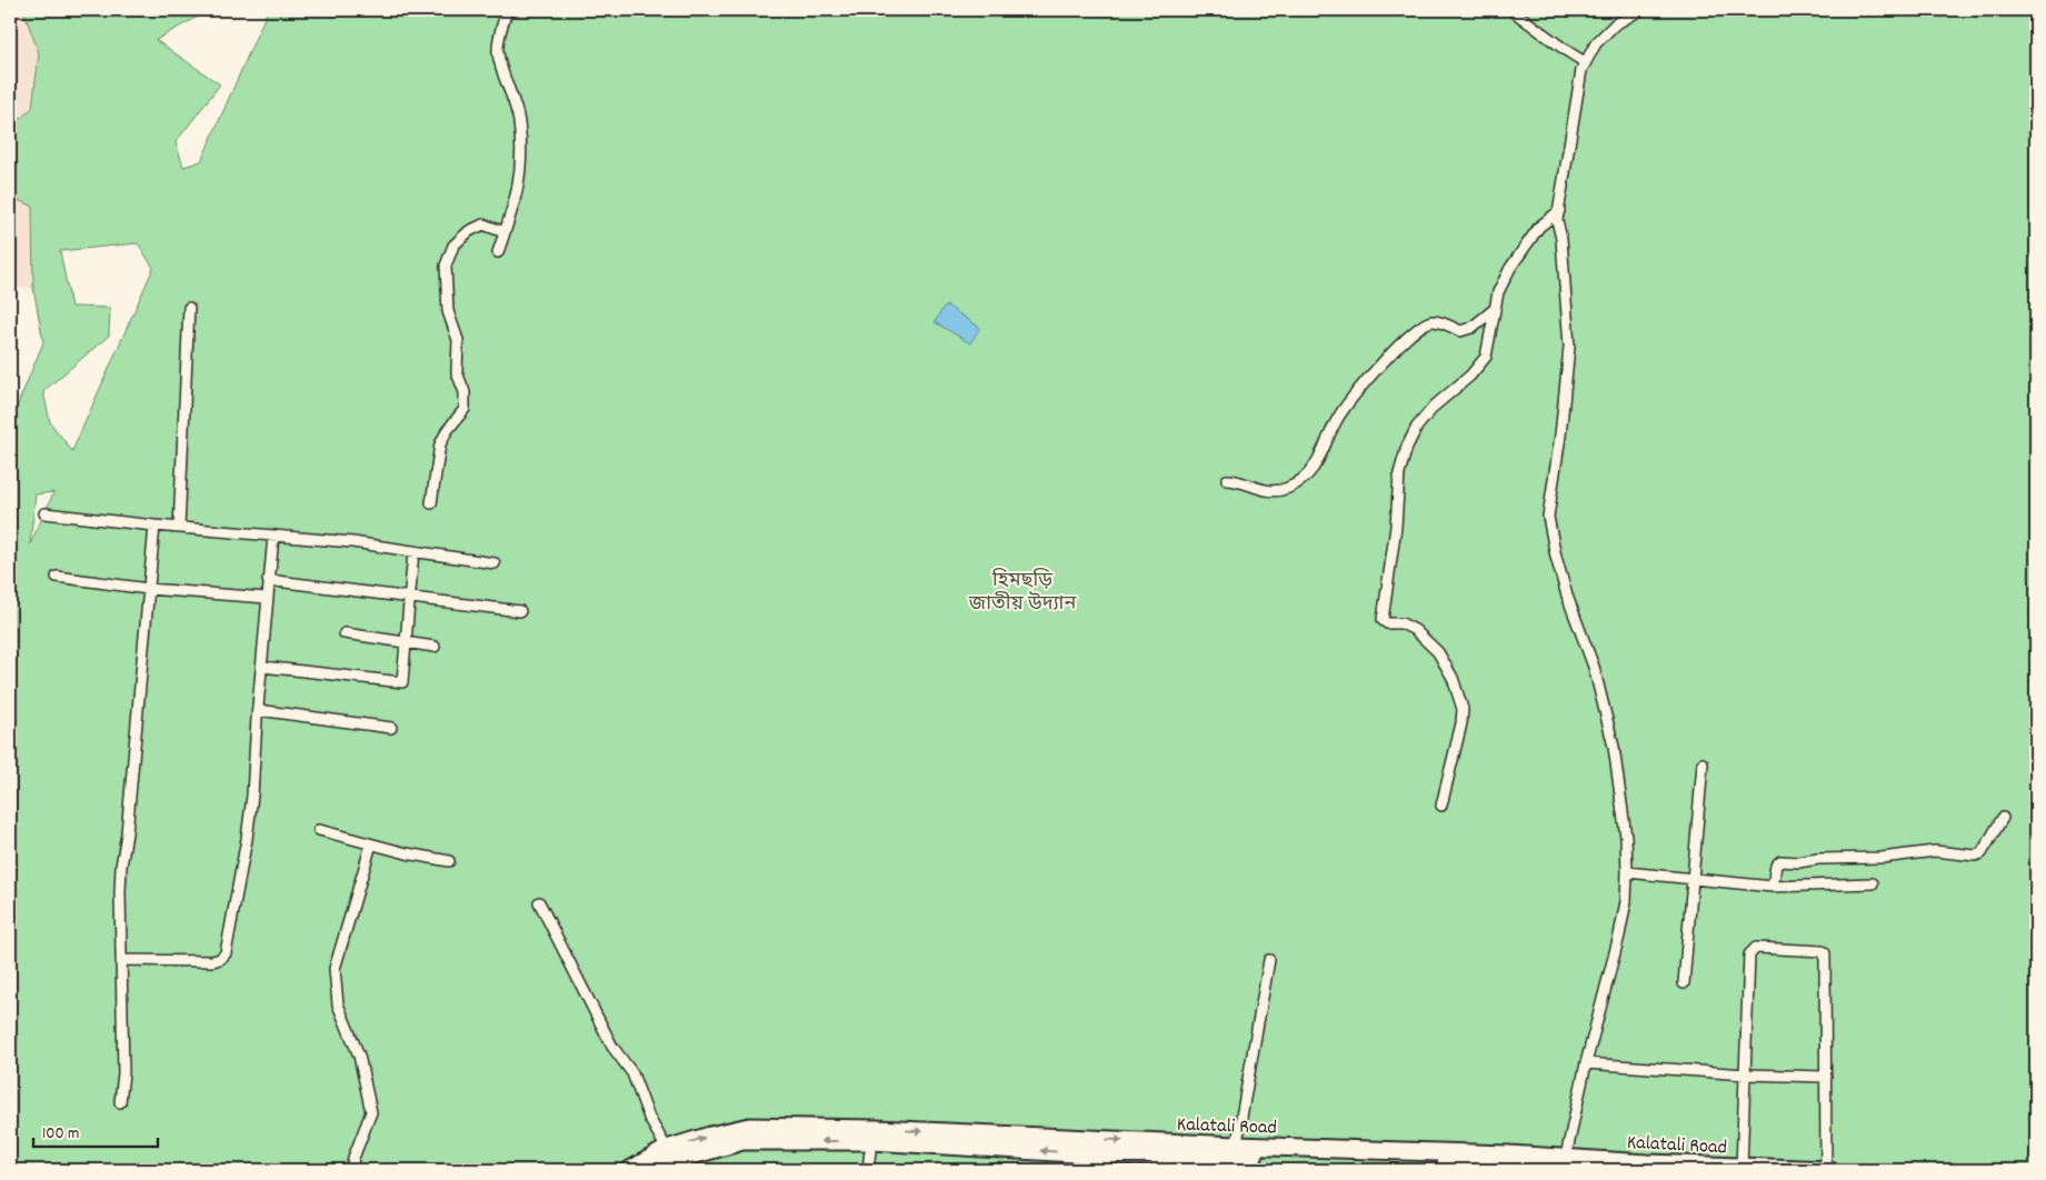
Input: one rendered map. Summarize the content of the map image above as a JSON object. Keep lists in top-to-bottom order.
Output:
{
  "streets": {
    "highway": ["Kalatali Road"]
  },
  "parks": ["হিমছড়ি জাতীয় উদ্যান"],
  "scale_bar": "100 m"
}
